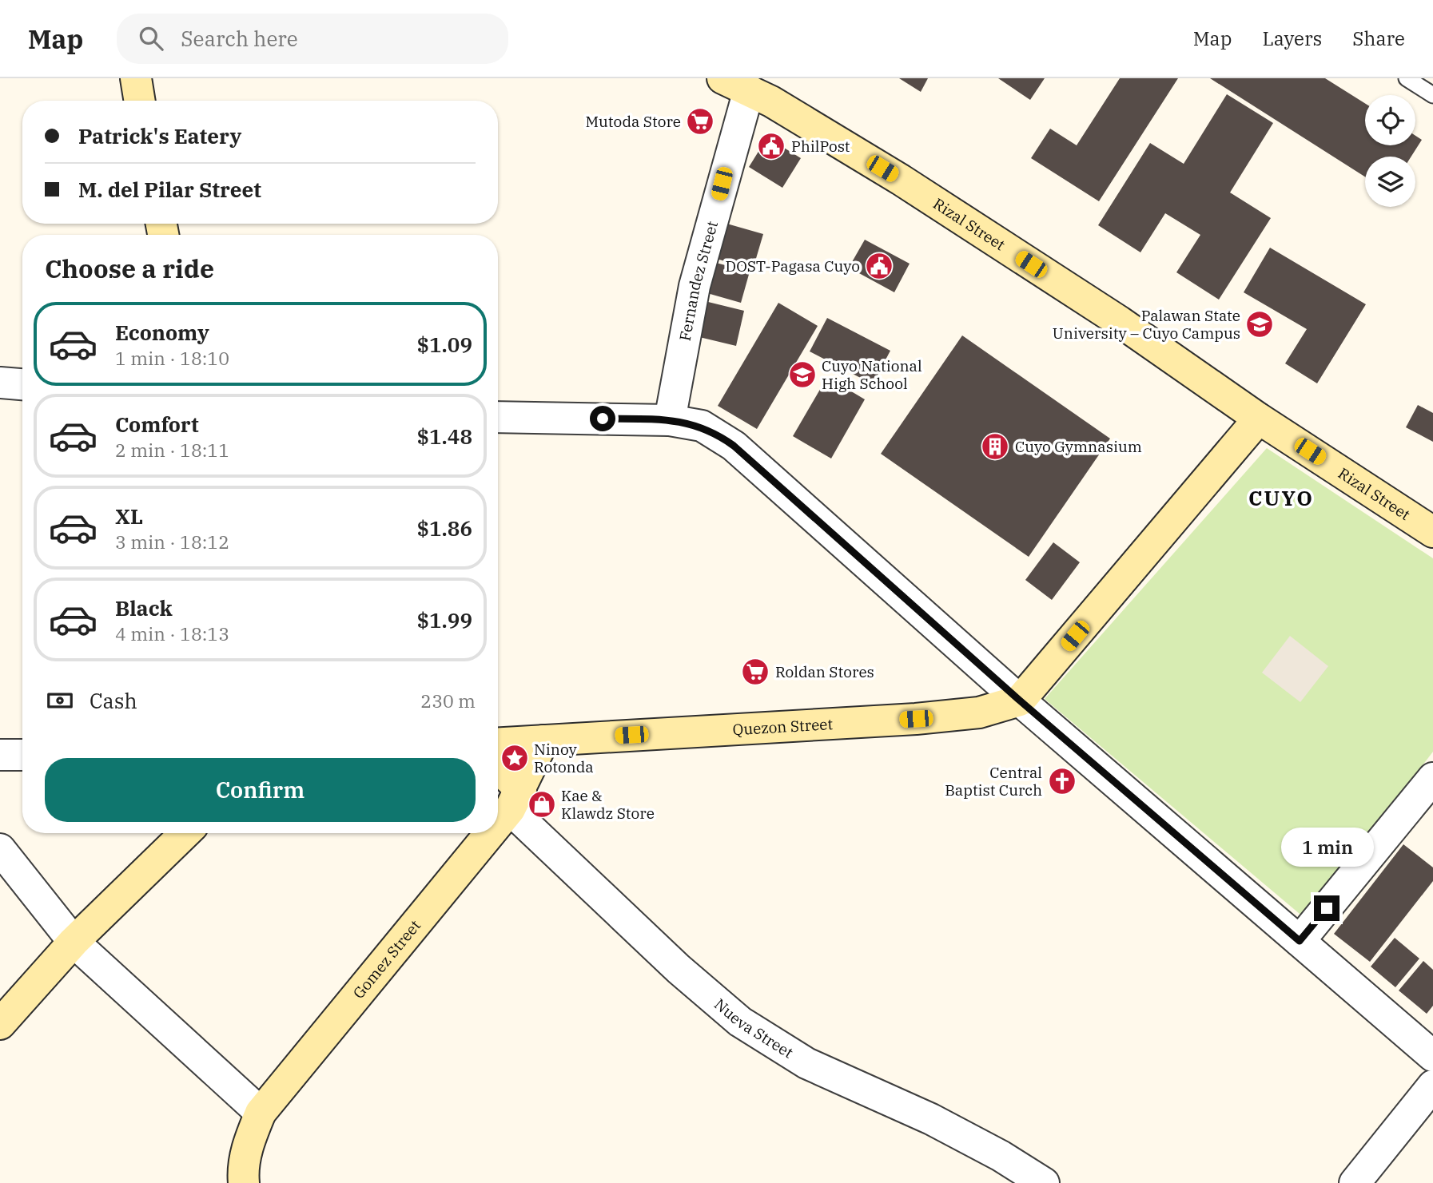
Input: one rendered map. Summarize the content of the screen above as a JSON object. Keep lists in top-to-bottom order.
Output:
{
  "streets": {
    "main road": ["Rizal Street", "Quezon Street", "Gomez Street"],
    "street": ["Fernandez Street", "Nueva Street"]
  },
  "crossings": [
    ["Rizal Street", "Fernandez Street"],
    ["Quezon Street", "Gomez Street"],
    ["Gomez Street", "Nueva Street"]
  ],
  "districts": ["CUYO"],
  "places": {
    "supermarket": ["Mutoda Store", "Roldan Stores"],
    "public building": ["PhilPost", "DOST-Pagasa Cuyo"],
    "school or university": ["Palawan State University – Cuyo Campus", "Cuyo National High School"],
    "building": ["Cuyo Gymnasium"],
    "place": ["Ninoy Rotonda"],
    "church": ["Central Baptist Curch"],
    "shop": ["Kae & Klawdz Store"]
  },
  "page": {
    "header": "Map",
    "search": "Search here",
    "nav": ["Map", "Layers", "Share"],
    "banner": ["Patrick's Eatery", "M. del Pilar Street"],
    "heading": "Choose a ride",
    "list": [
      {
        "name": "Economy",
        "note": "1 min · 18:10",
        "value": "$1.09"
      },
      {
        "name": "Comfort",
        "note": "2 min · 18:11",
        "value": "$1.48"
      },
      {
        "name": "XL",
        "note": "3 min · 18:12",
        "value": "$1.86"
      },
      {
        "name": "Black",
        "note": "4 min · 18:13",
        "value": "$1.99"
      }
    ],
    "pay": ["Cash", "230 m"],
    "buttons": "Confirm",
    "bubble": "1 min"
  }
}
